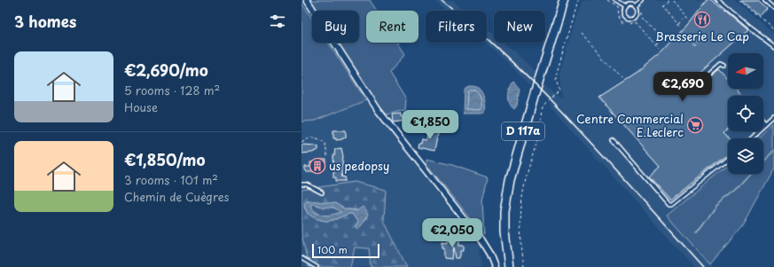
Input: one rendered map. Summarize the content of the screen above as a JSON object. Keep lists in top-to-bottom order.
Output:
{
  "streets": {
    "main road": ["D 117a"]
  },
  "places": {
    "restaurant": ["Brasserie Le Cap"],
    "supermarket": ["Centre Commercial E.Leclerc"],
    "building": ["us pedopsy"]
  },
  "scale_bar": "100 m",
  "north": "left",
  "page": {
    "heading": "3 homes",
    "chip": [
      "Buy",
      "Rent",
      "Filters",
      "New"
    ],
    "list": [
      {
        "name": "€2,690/mo",
        "note": "5 rooms · 128 m² · House"
      },
      {
        "name": "€1,850/mo",
        "note": "3 rooms · 101 m² · Chemin de Cuègres"
      }
    ],
    "price": ["€2,690", "€1,850", "€2,050"],
    "scale": "100 m"
  }
}
